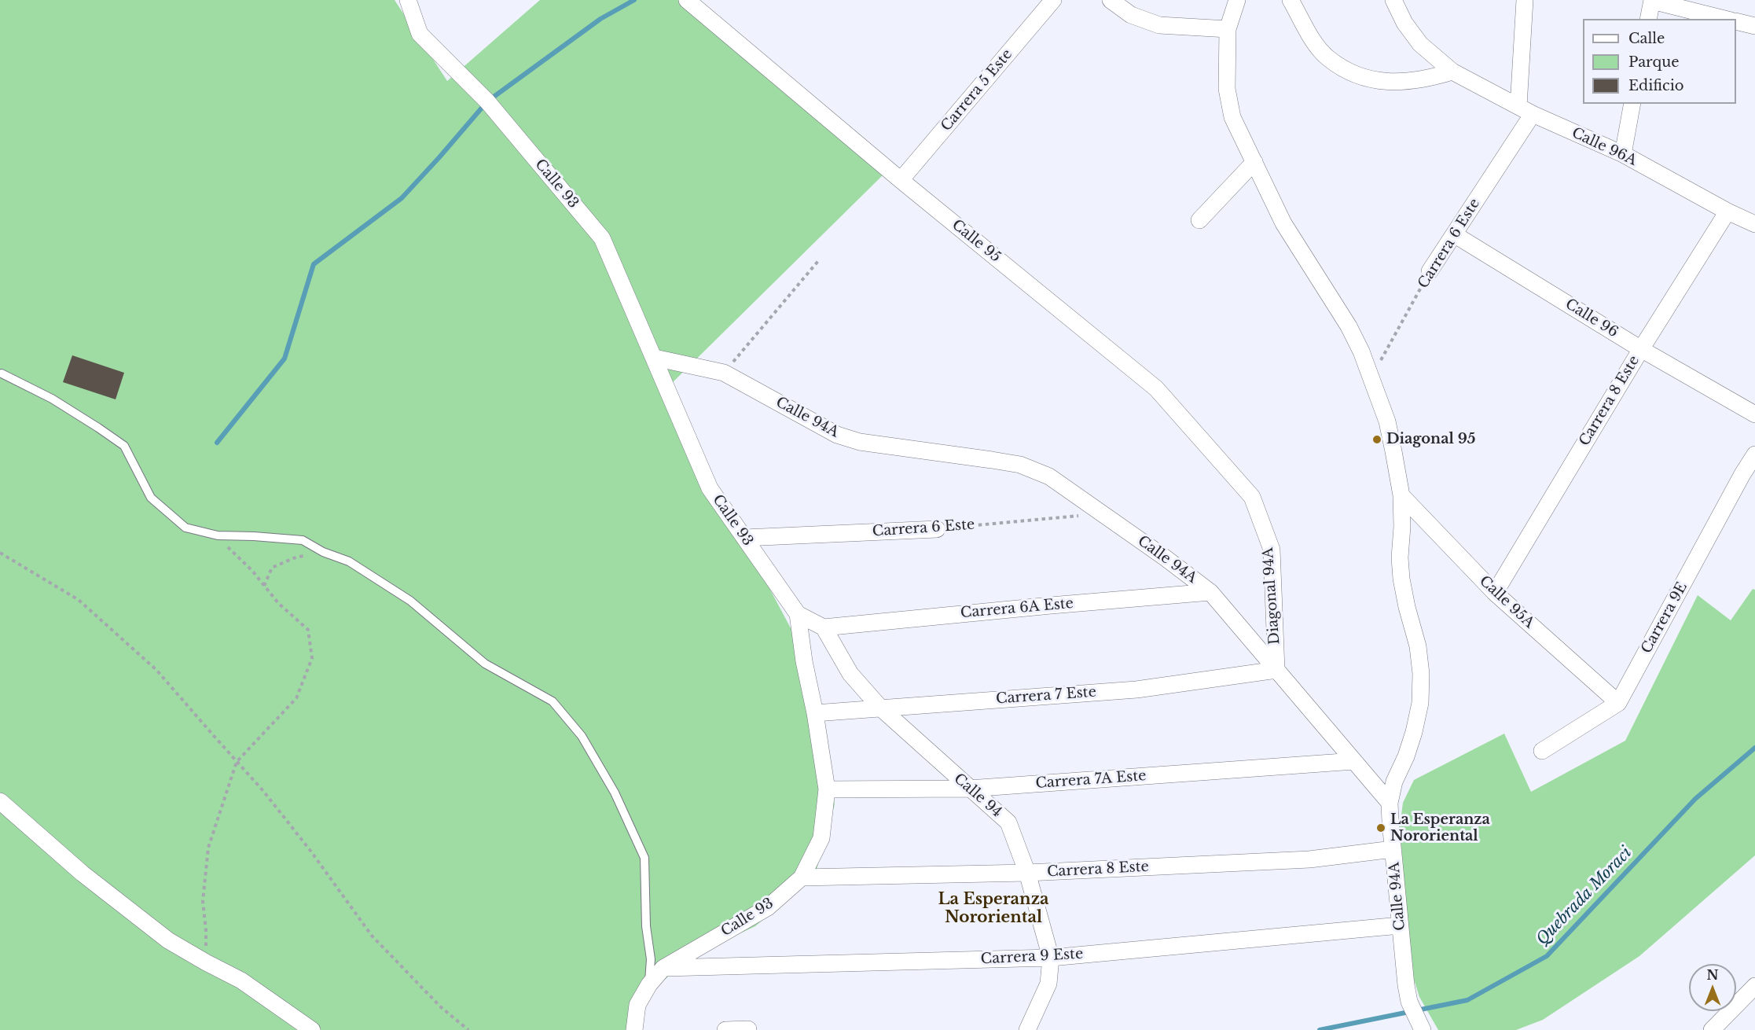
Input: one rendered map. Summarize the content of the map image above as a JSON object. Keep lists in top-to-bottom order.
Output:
{
  "streets": {
    "street": [
      "Carrera 5 Este",
      "Calle 96A",
      "Calle 93",
      "Calle 95",
      "Carrera 6 Este",
      "Calle 96",
      "Carrera 8 Este",
      "Calle 94A",
      "Diagonal 94A",
      "Calle 95A",
      "Carrera 6A Este",
      "Carrera 9E",
      "Carrera 7 Este",
      "Carrera 7A Este",
      "Calle 94",
      "Carrera 9 Este"
    ]
  },
  "crossings": [
    ["Carrera 5 Este", "Calle 95"],
    ["Calle 96A", "Carrera 6 Este"],
    ["Calle 96A", "Carrera 8 Este"],
    ["Calle 93", "Carrera 6 Este"],
    ["Calle 93", "Carrera 8 Este"],
    ["Calle 93", "Calle 94A"],
    ["Calle 93", "Carrera 7 Este"],
    ["Calle 93", "Carrera 7A Este"],
    ["Calle 93", "Carrera 9 Este"],
    ["Calle 95", "Diagonal 94A"],
    ["Carrera 6 Este", "Calle 96"],
    ["Carrera 6 Este", "Calle 94A"],
    ["Calle 96", "Carrera 8 Este"],
    ["Carrera 8 Este", "Calle 94A"],
    ["Carrera 8 Este", "Calle 95A"],
    ["Carrera 8 Este", "Calle 94"],
    ["Calle 94A", "Diagonal 94A"],
    ["Calle 94A", "Carrera 6A Este"],
    ["Calle 94A", "Carrera 7 Este"],
    ["Calle 94A", "Carrera 7A Este"],
    ["Calle 94A", "Carrera 9 Este"],
    ["Diagonal 94A", "Carrera 7 Este"],
    ["Calle 95A", "Carrera 9E"],
    ["Carrera 6A Este", "Calle 94"],
    ["Carrera 7 Este", "Calle 94"],
    ["Carrera 7A Este", "Calle 94"],
    ["Calle 94", "Carrera 9 Este"]
  ],
  "districts": ["La Esperanza Nororiental"],
  "water": ["Quebrada Moraci"],
  "places": ["Diagonal 95", "La Esperanza Nororiental"],
  "legend": ["Calle", "Parque", "Edificio"],
  "north": "top"
}
